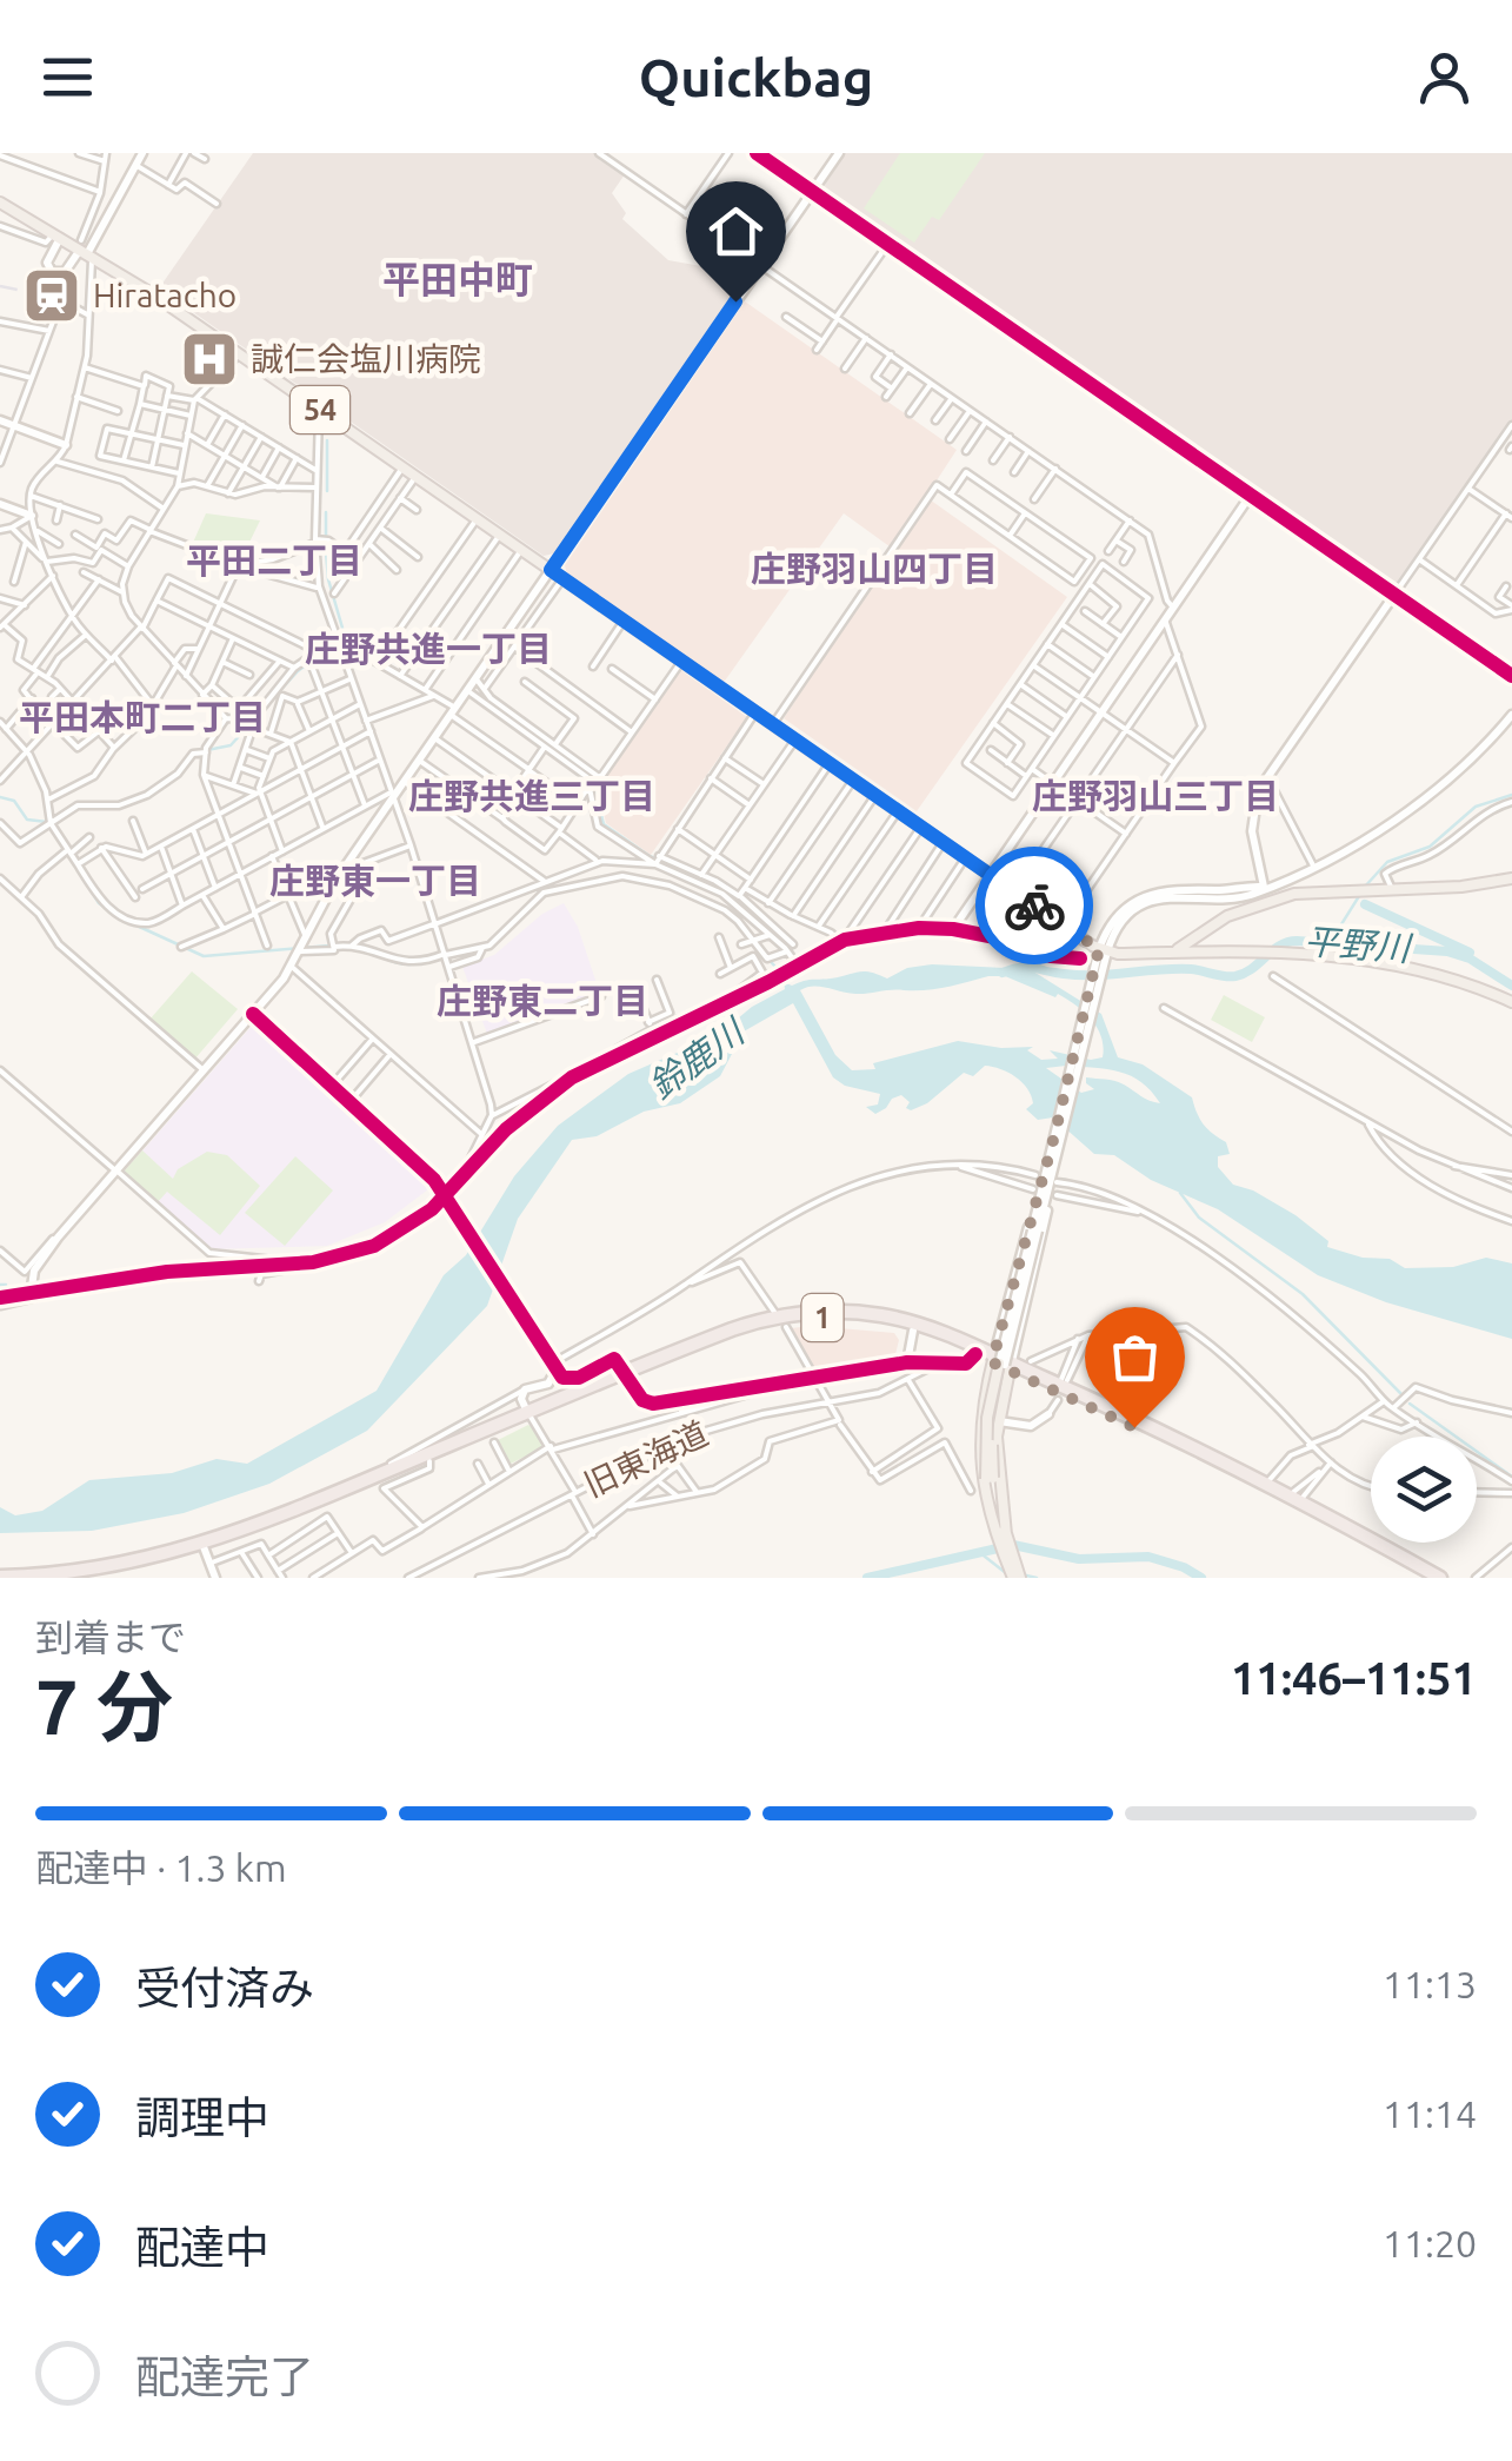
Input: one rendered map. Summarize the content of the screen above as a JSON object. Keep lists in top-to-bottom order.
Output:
{
  "streets": {
    "highway": ["1"],
    "main road": ["54"],
    "street": ["旧東海道"]
  },
  "districts": [
    "平田中町",
    "平田二丁目",
    "庄野羽山四丁目",
    "庄野共進一丁目",
    "平田本町二丁目",
    "庄野共進三丁目",
    "庄野羽山三丁目",
    "庄野東一丁目",
    "庄野東二丁目"
  ],
  "water": ["平野川", "鈴鹿川"],
  "places": {
    "station": ["Hiratacho"],
    "hospital": ["誠仁会塩川病院"]
  },
  "page": {
    "header": "Quickbag",
    "heading": ["7 分", "到着まで", "11:46–11:51"],
    "bar": "配達中 · 1.3 km",
    "list": [
      ["受付済み", "11:13"],
      ["調理中", "11:14"],
      ["配達中", "11:20"],
      "配達完了"
    ]
  }
}
